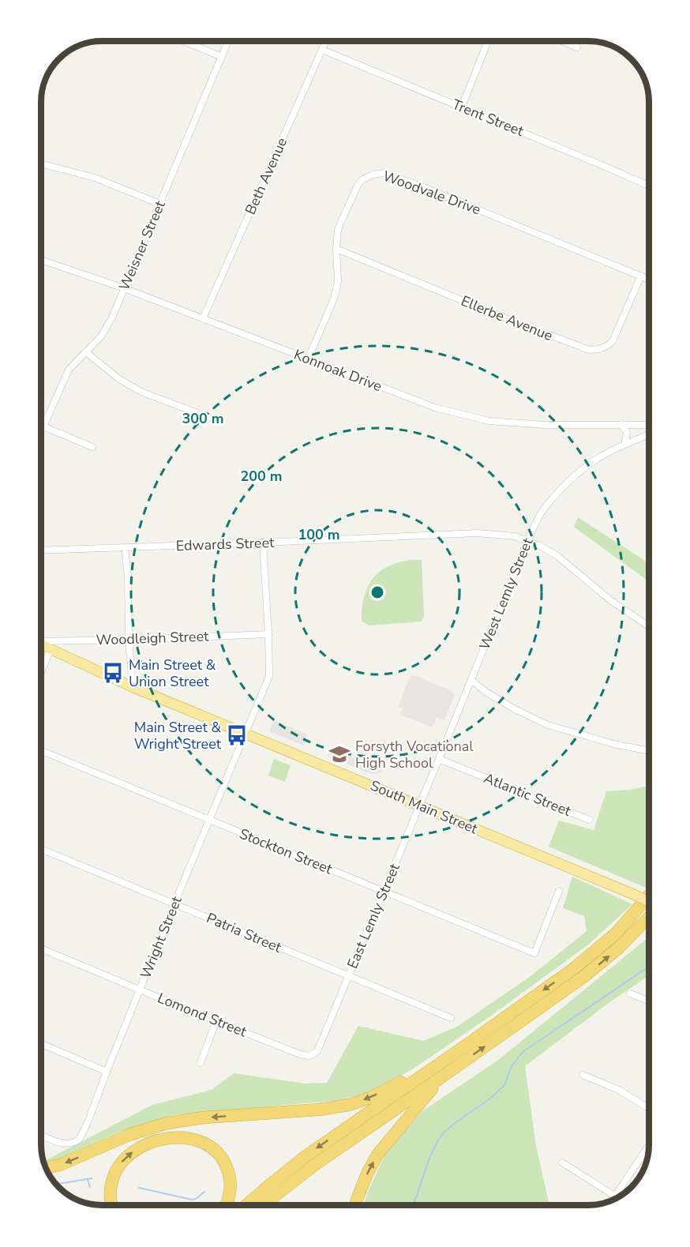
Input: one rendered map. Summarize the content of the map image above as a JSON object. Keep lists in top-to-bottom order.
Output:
{
  "streets": {
    "main road": ["South Main Street"],
    "street": [
      "Trent Street",
      "Beth Avenue",
      "Woodvale Drive",
      "Weisner Street",
      "Ellerbe Avenue",
      "Konnoak Drive",
      "Edwards Street",
      "West Lemly Street",
      "Woodleigh Street",
      "Atlantic Street",
      "Stockton Street",
      "East Lemly Street",
      "Patria Street",
      "Wright Street",
      "Lomond Street"
    ]
  },
  "crossings": [
    ["Trent Street", "Beth Avenue"],
    ["Beth Avenue", "Konnoak Drive"],
    ["Woodvale Drive", "Ellerbe Avenue"],
    ["Woodvale Drive", "Konnoak Drive"],
    ["Weisner Street", "Konnoak Drive"],
    ["Edwards Street", "West Lemly Street"],
    ["Edwards Street", "Wright Street"],
    ["West Lemly Street", "Atlantic Street"],
    ["West Lemly Street", "South Main Street"],
    ["West Lemly Street", "East Lemly Street"],
    ["Woodleigh Street", "Wright Street"],
    ["South Main Street", "East Lemly Street"],
    ["South Main Street", "Wright Street"],
    ["Stockton Street", "East Lemly Street"],
    ["Stockton Street", "Wright Street"],
    ["East Lemly Street", "Patria Street"],
    ["East Lemly Street", "Lomond Street"],
    ["Patria Street", "Wright Street"],
    ["Wright Street", "Lomond Street"]
  ],
  "places": {
    "bus stop": ["Main Street & Union Street", "Main Street & Wright Street"],
    "school or university": ["Forsyth Vocational High School"]
  },
  "rings": ["300 m", "200 m", "100 m"]
}
